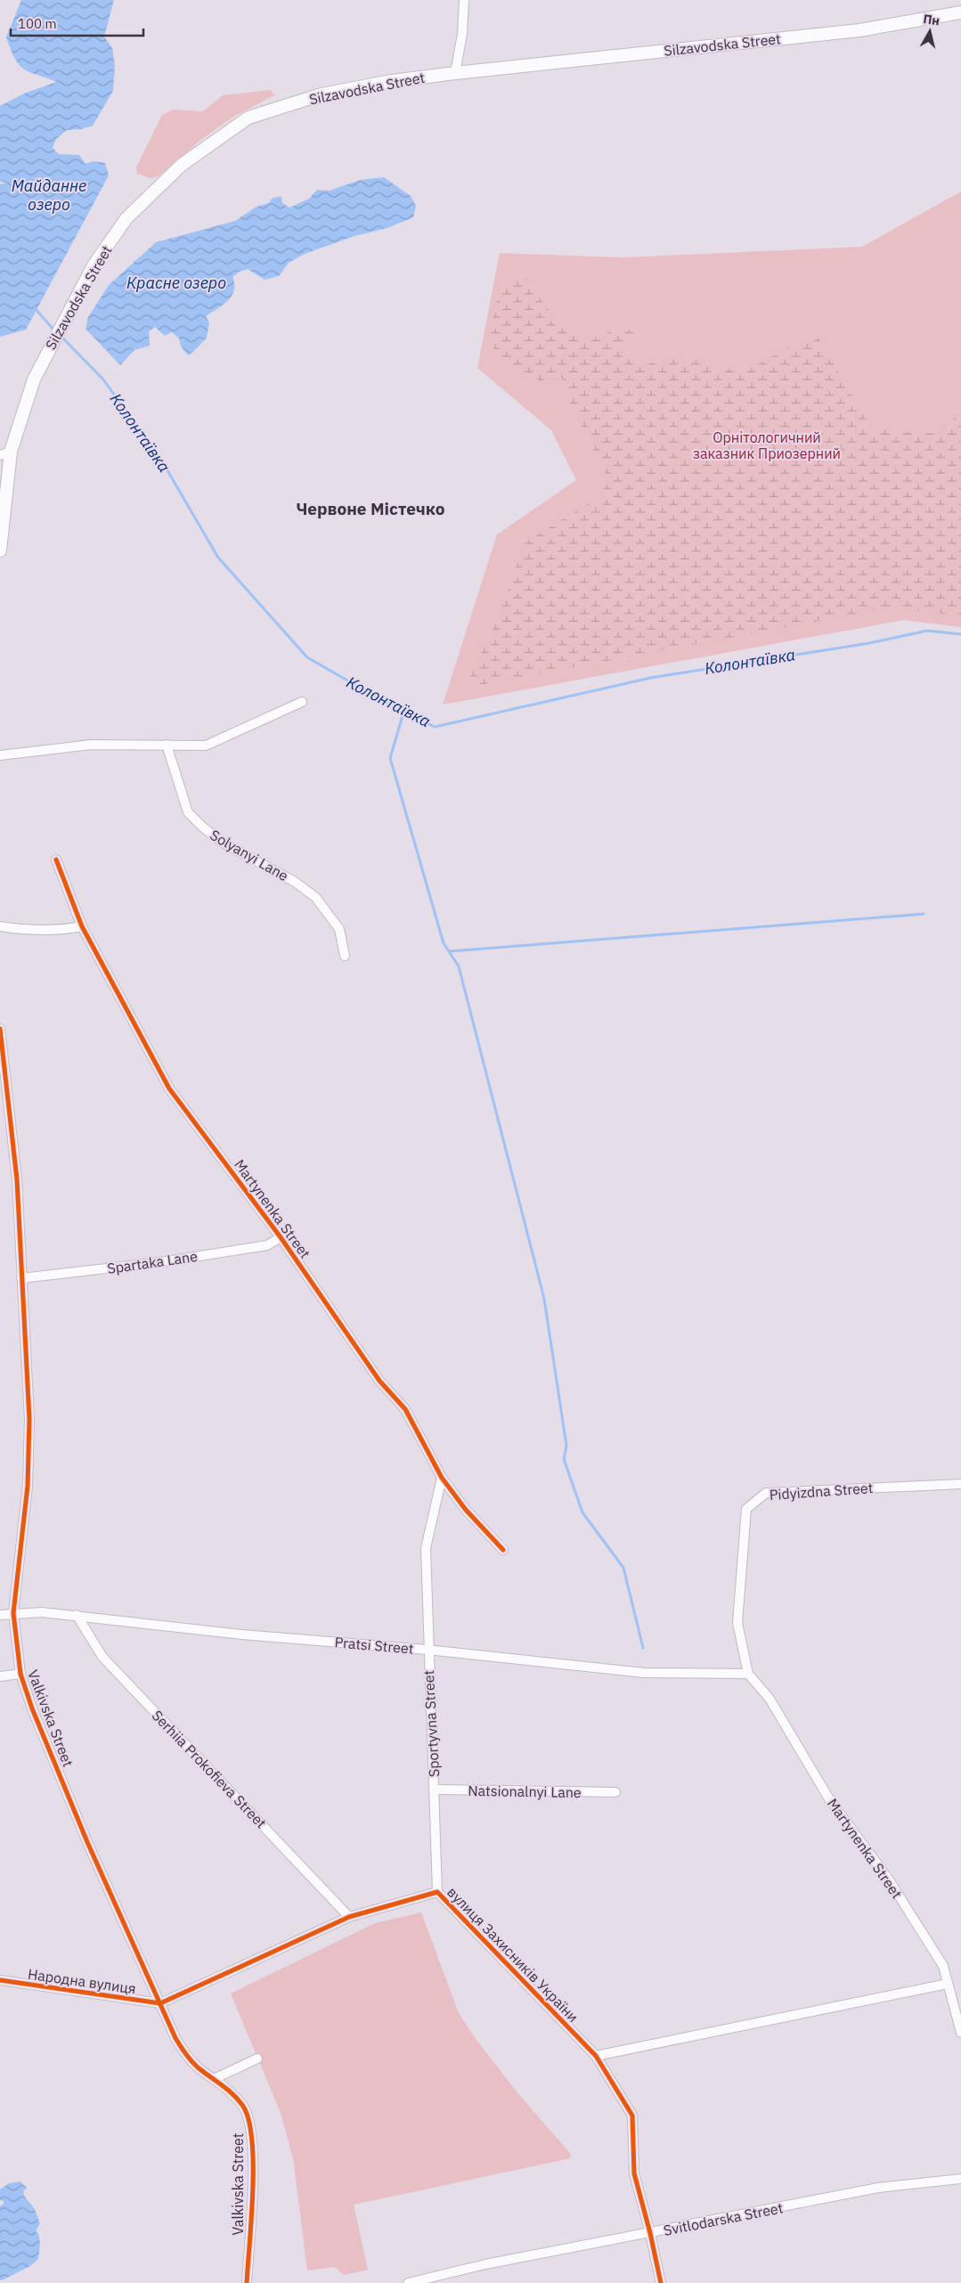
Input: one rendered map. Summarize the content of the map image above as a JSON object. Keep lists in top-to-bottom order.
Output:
{
  "streets": {
    "main road": ["Silzavodska Street"],
    "street": [
      "Solyanyi Lane",
      "Martynenka Street",
      "Spartaka Lane",
      "Pidyizdna Street",
      "Pratsi Street",
      "Valkivska Street",
      "Sportyvna Street",
      "Serhiia Prokofieva Street",
      "Natsionalnyi Lane",
      "вулиця Захисників України",
      "Народна вулиця",
      "Svitlodarska Street"
    ]
  },
  "crossings": [
    ["Martynenka Street", "Spartaka Lane"],
    ["Martynenka Street", "Pidyizdna Street"],
    ["Martynenka Street", "Pratsi Street"],
    ["Martynenka Street", "Sportyvna Street"],
    ["Spartaka Lane", "Valkivska Street"],
    ["Pidyizdna Street", "Pratsi Street"],
    ["Pratsi Street", "Valkivska Street"],
    ["Pratsi Street", "Sportyvna Street"],
    ["Pratsi Street", "Serhiia Prokofieva Street"],
    ["Valkivska Street", "вулиця Захисників України"],
    ["Valkivska Street", "Народна вулиця"],
    ["Sportyvna Street", "Natsionalnyi Lane"],
    ["Sportyvna Street", "вулиця Захисників України"],
    ["Serhiia Prokofieva Street", "вулиця Захисників України"],
    ["вулиця Захисників України", "Народна вулиця"],
    ["вулиця Захисників України", "Svitlodarska Street"]
  ],
  "districts": ["Червоне Містечко"],
  "water": ["Майданне озеро", "Красне озеро", "Колонтаївка"],
  "parks": ["Орнiтологичний заказник Приозерний"],
  "scale_bar": "100 m",
  "north": "top"
}
